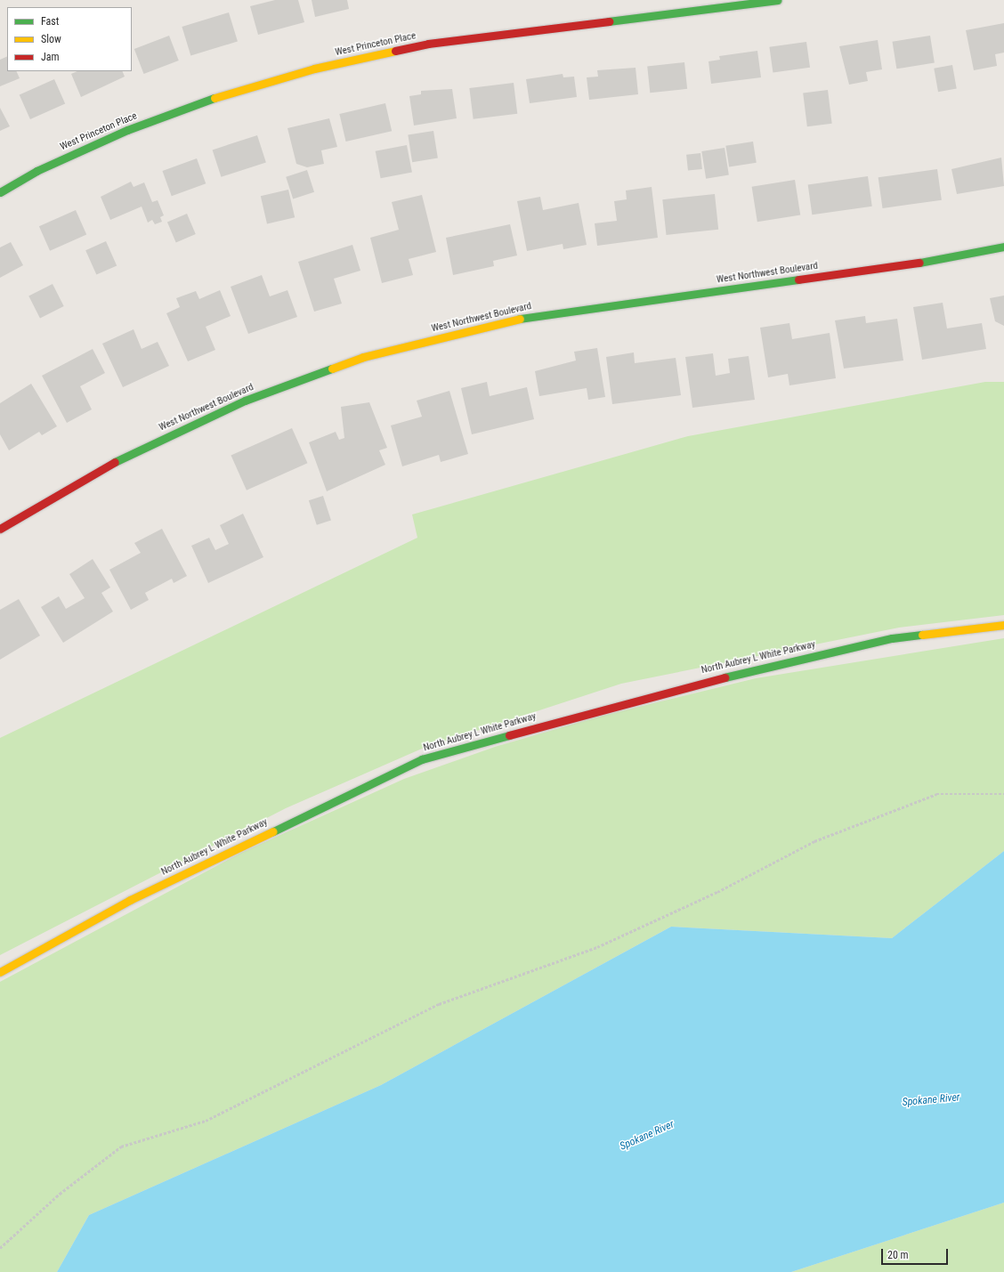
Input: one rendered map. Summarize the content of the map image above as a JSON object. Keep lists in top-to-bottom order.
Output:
{
  "streets": {
    "street": ["West Princeton Place", "West Northwest Boulevard", "North Aubrey L White Parkway"]
  },
  "water": ["Spokane River"],
  "legend": ["Fast", "Slow", "Jam"],
  "scale_bar": "20 m"
}
